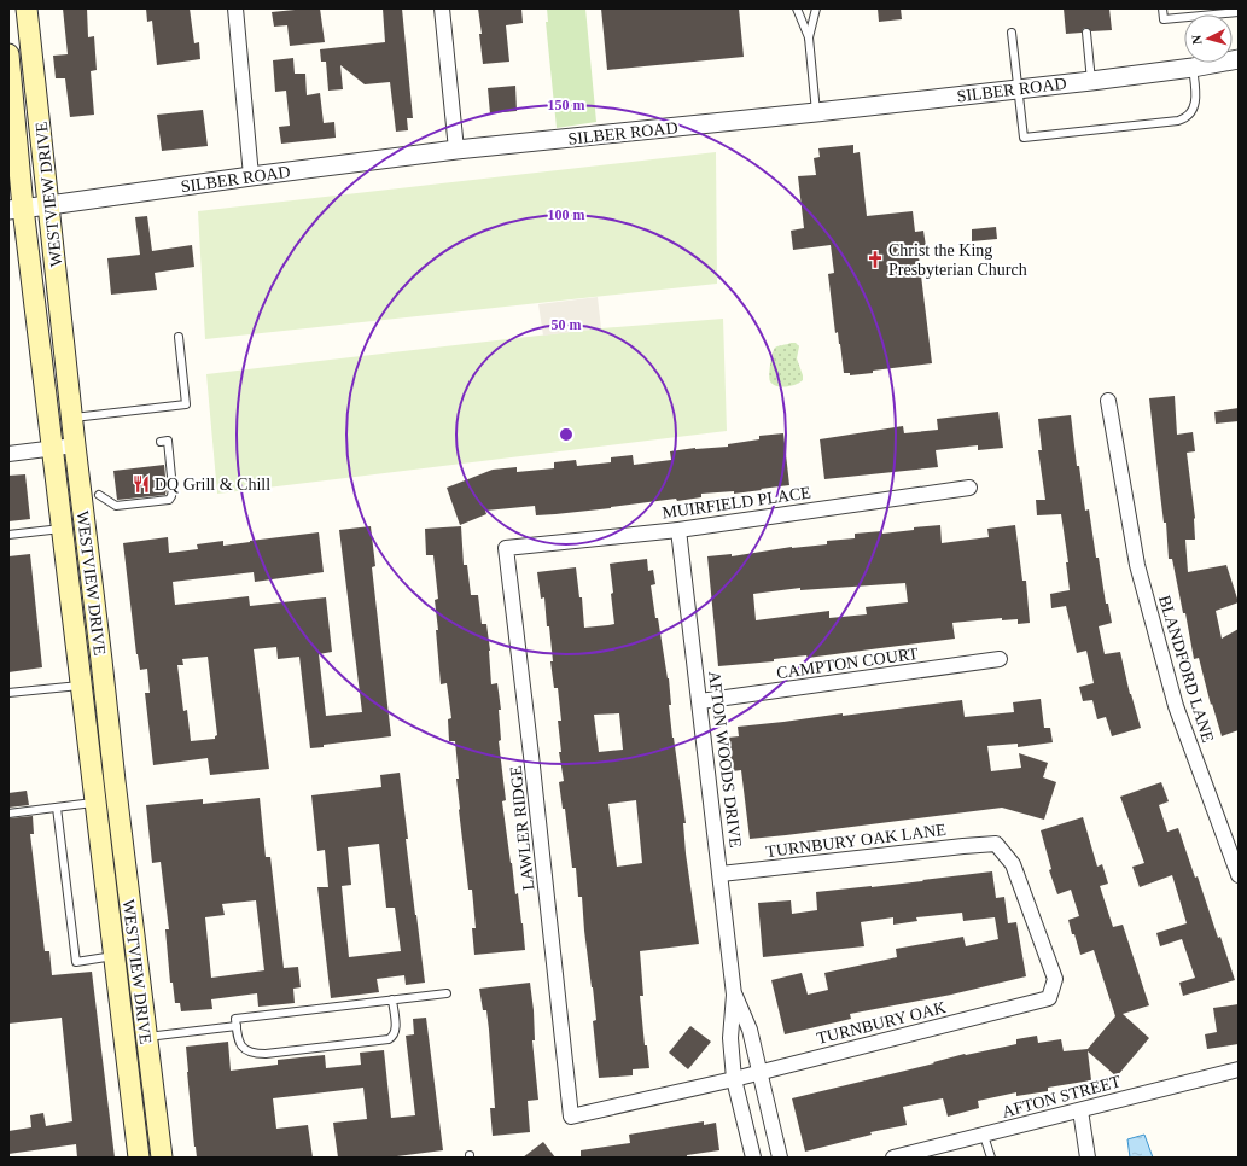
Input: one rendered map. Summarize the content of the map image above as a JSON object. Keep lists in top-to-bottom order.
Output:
{
  "streets": {
    "main road": ["WESTVIEW DRIVE"],
    "street": [
      "SILBER ROAD",
      "MUIRFIELD PLACE",
      "CAMPTON COURT",
      "BLANDFORD LANE",
      "AFTON WOODS DRIVE",
      "LAWLER RIDGE",
      "TURNBURY OAK LANE",
      "TURNBURY OAK",
      "AFTON STREET"
    ]
  },
  "crossings": [
    ["SILBER ROAD", "WESTVIEW DRIVE"],
    ["MUIRFIELD PLACE", "AFTON WOODS DRIVE"],
    ["MUIRFIELD PLACE", "LAWLER RIDGE"],
    ["CAMPTON COURT", "AFTON WOODS DRIVE"],
    ["AFTON WOODS DRIVE", "TURNBURY OAK LANE"],
    ["AFTON WOODS DRIVE", "TURNBURY OAK"],
    ["LAWLER RIDGE", "TURNBURY OAK"],
    ["TURNBURY OAK LANE", "TURNBURY OAK"]
  ],
  "places": {
    "church": ["Christ the King Presbyterian Church"],
    "restaurant": ["DQ Grill & Chill"]
  },
  "north": "left",
  "rings": ["150 m", "100 m", "50 m"]
}
